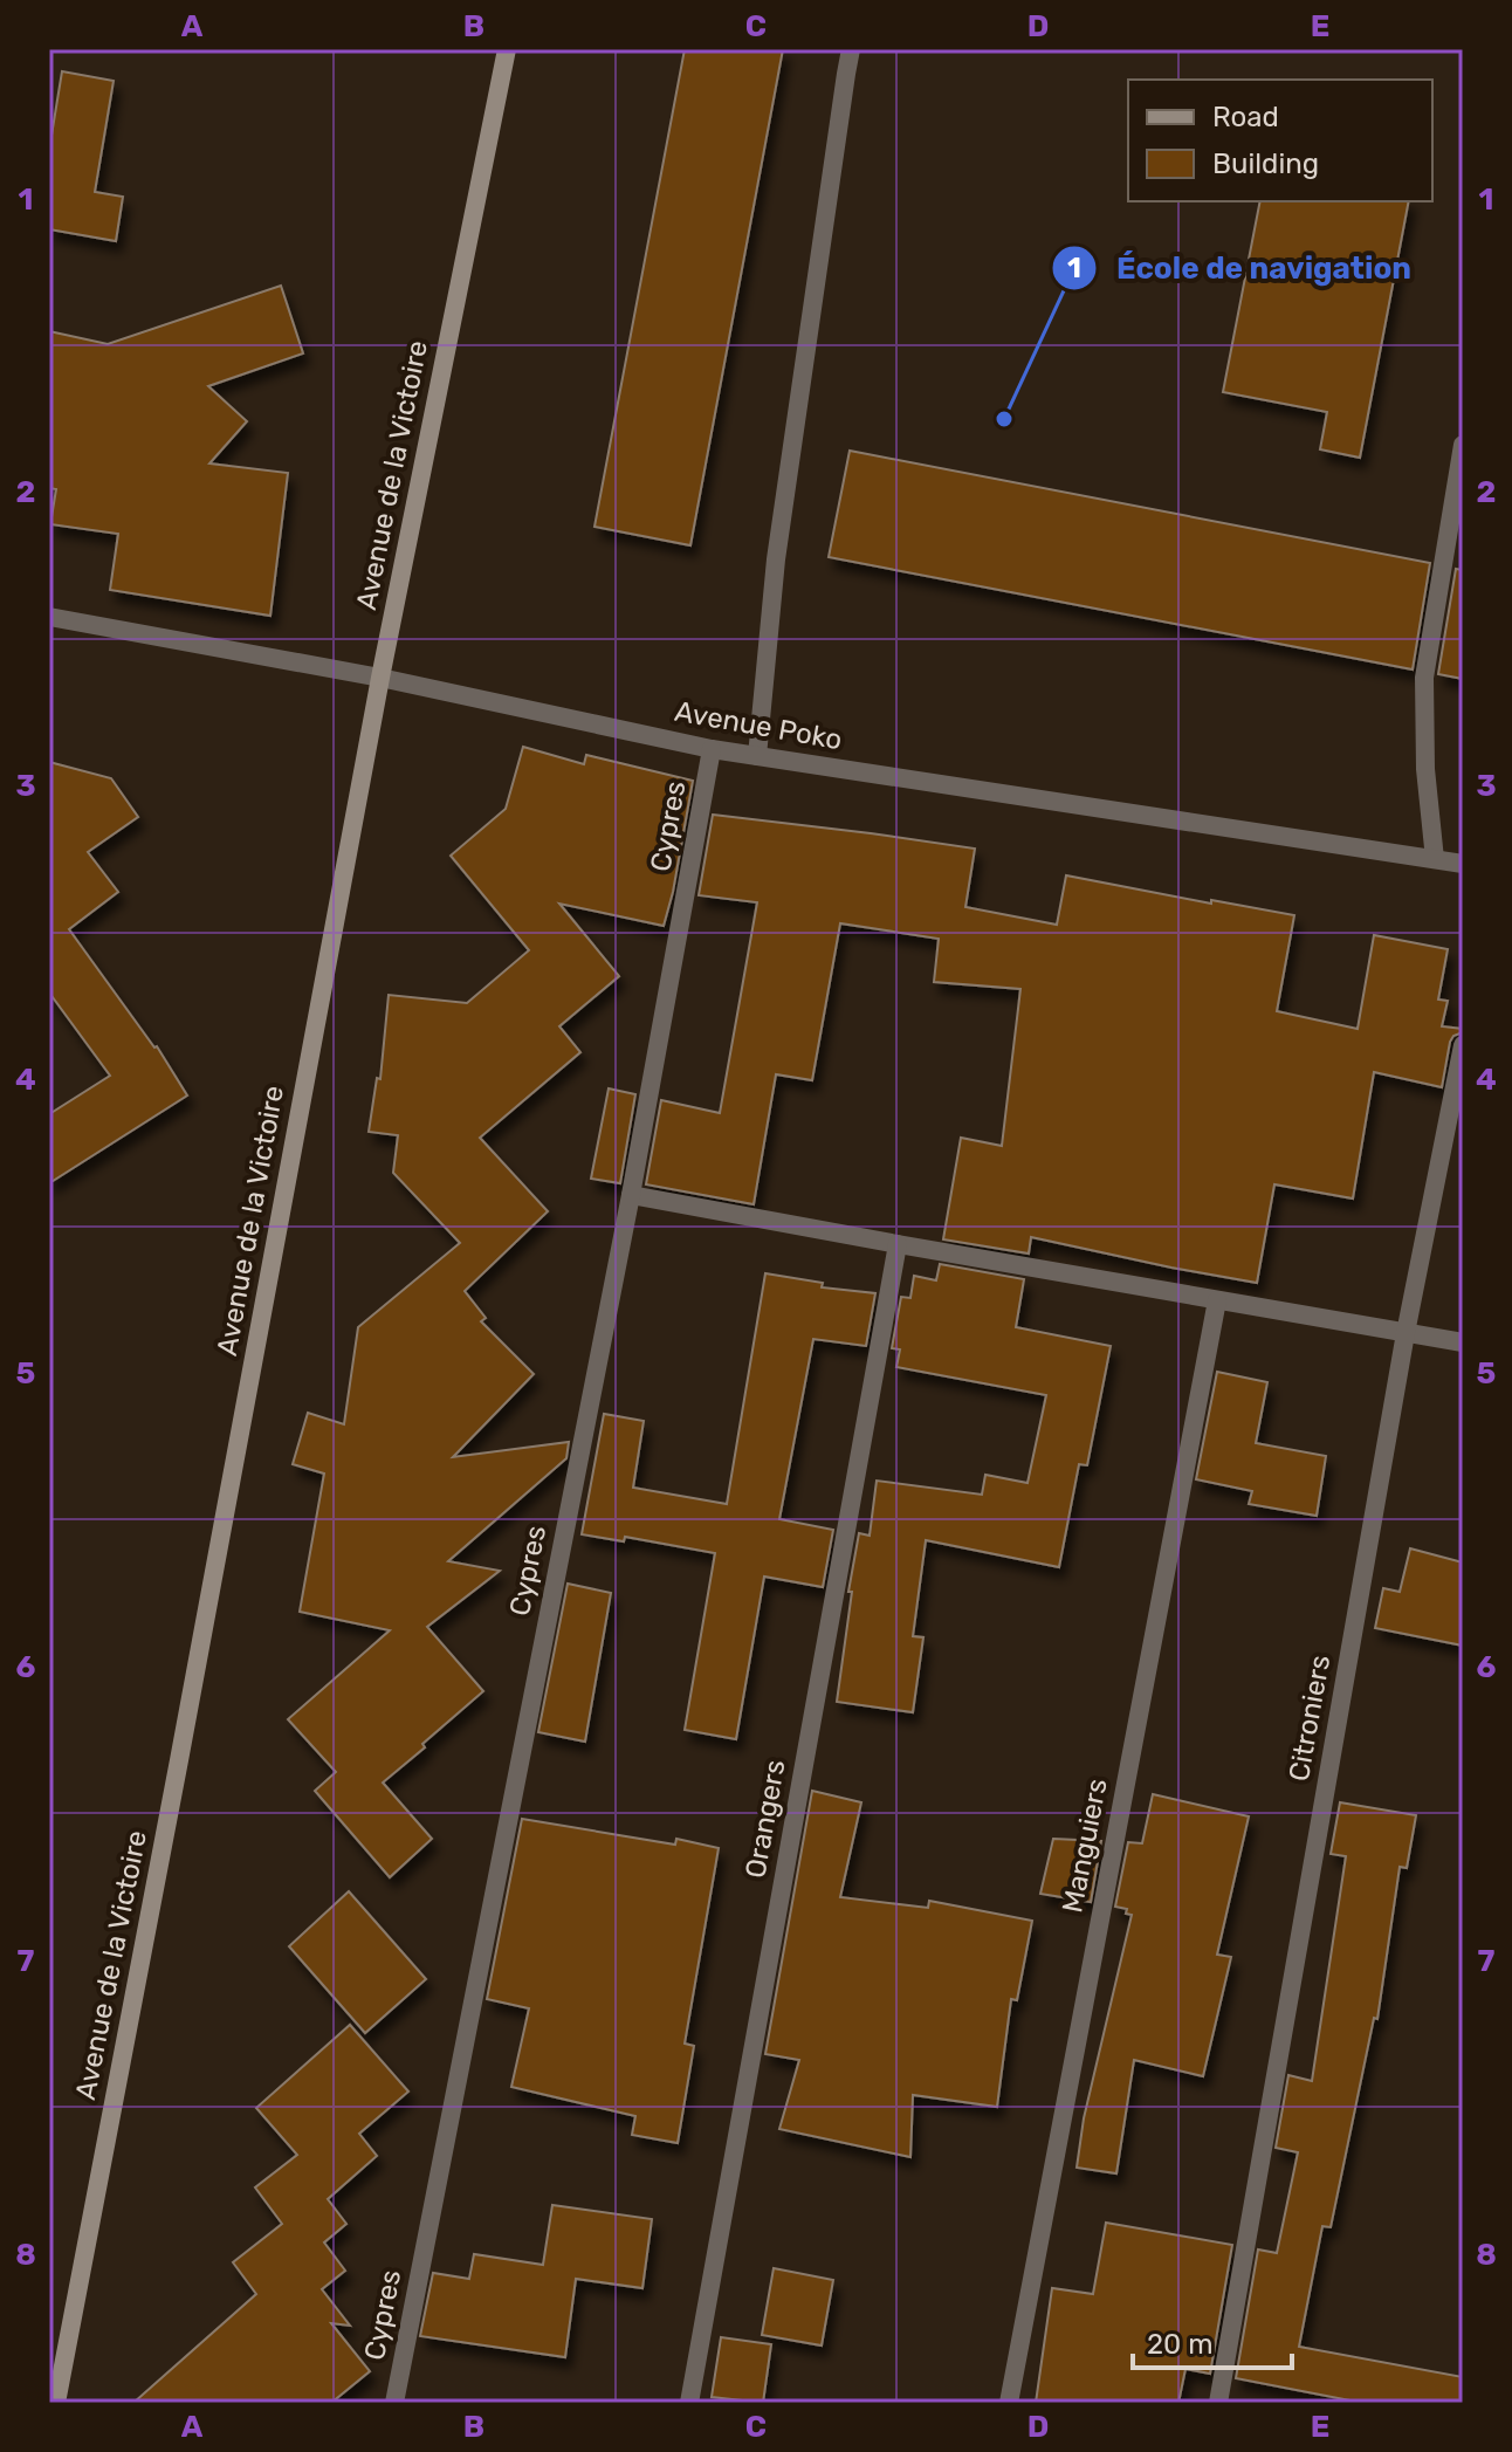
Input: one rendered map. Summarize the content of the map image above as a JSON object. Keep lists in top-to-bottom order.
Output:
{
  "streets": {
    "main road": ["Avenue de la Victoire"],
    "street": [
      "Avenue Poko",
      "Cypres",
      "Citroniers",
      "Orangers",
      "Manguiers"
    ]
  },
  "crossings": [
    ["Avenue de la Victoire", "Avenue Poko"],
    ["Avenue Poko", "Cypres"]
  ],
  "places": ["École de navigation"],
  "legend": ["Road", "Building"],
  "scale_bar": "20 m",
  "grid": {
    "columns": [
      "A",
      "B",
      "C",
      "D",
      "E"
    ],
    "rows": [
      "1",
      "2",
      "3",
      "4",
      "5",
      "6",
      "7",
      "8"
    ]
  }
}
